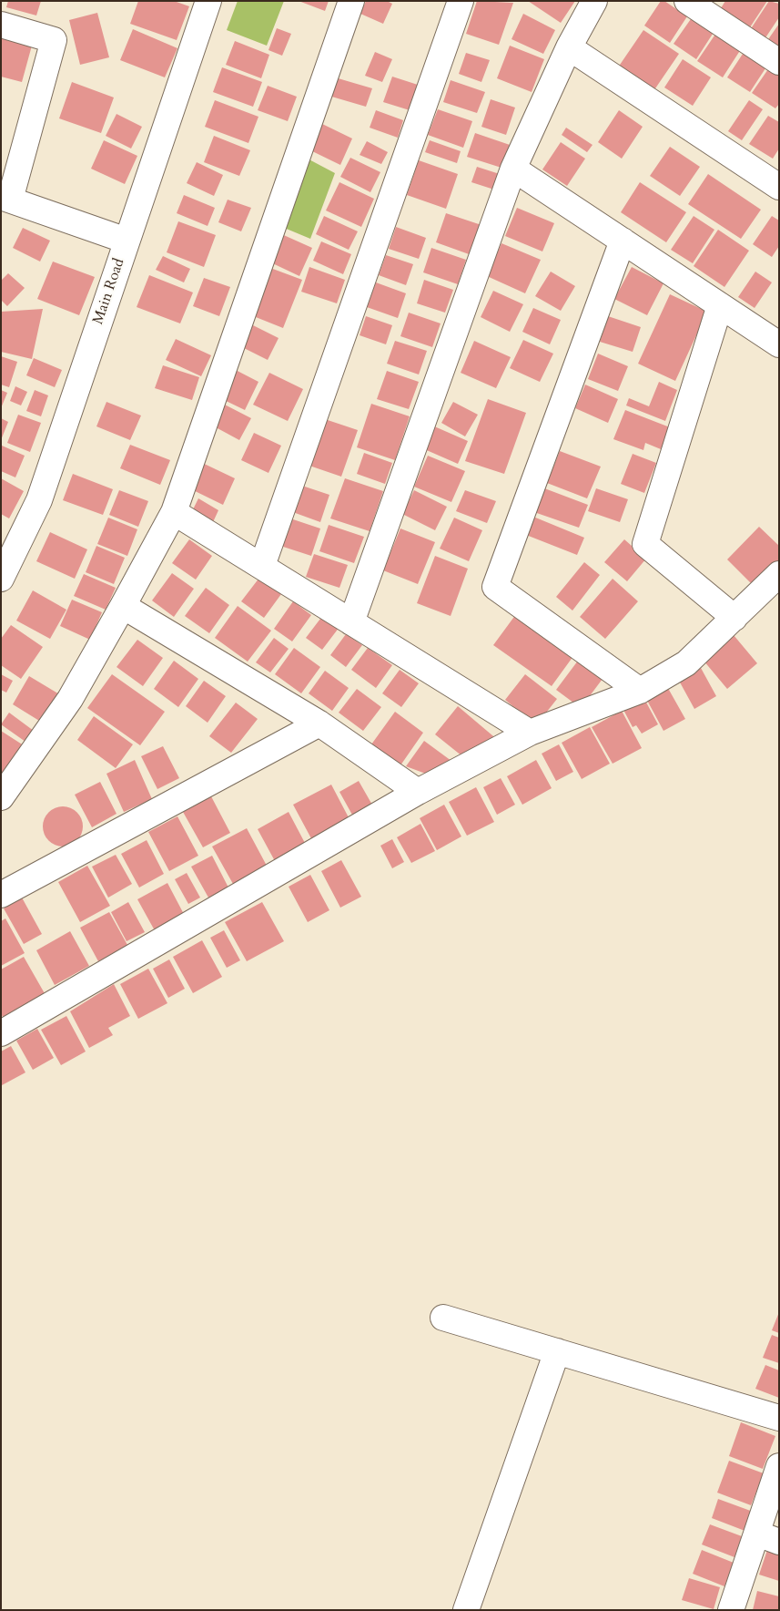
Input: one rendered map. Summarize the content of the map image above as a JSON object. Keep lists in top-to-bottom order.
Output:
{
  "streets": {
    "street": ["Main Road"]
  }
}
